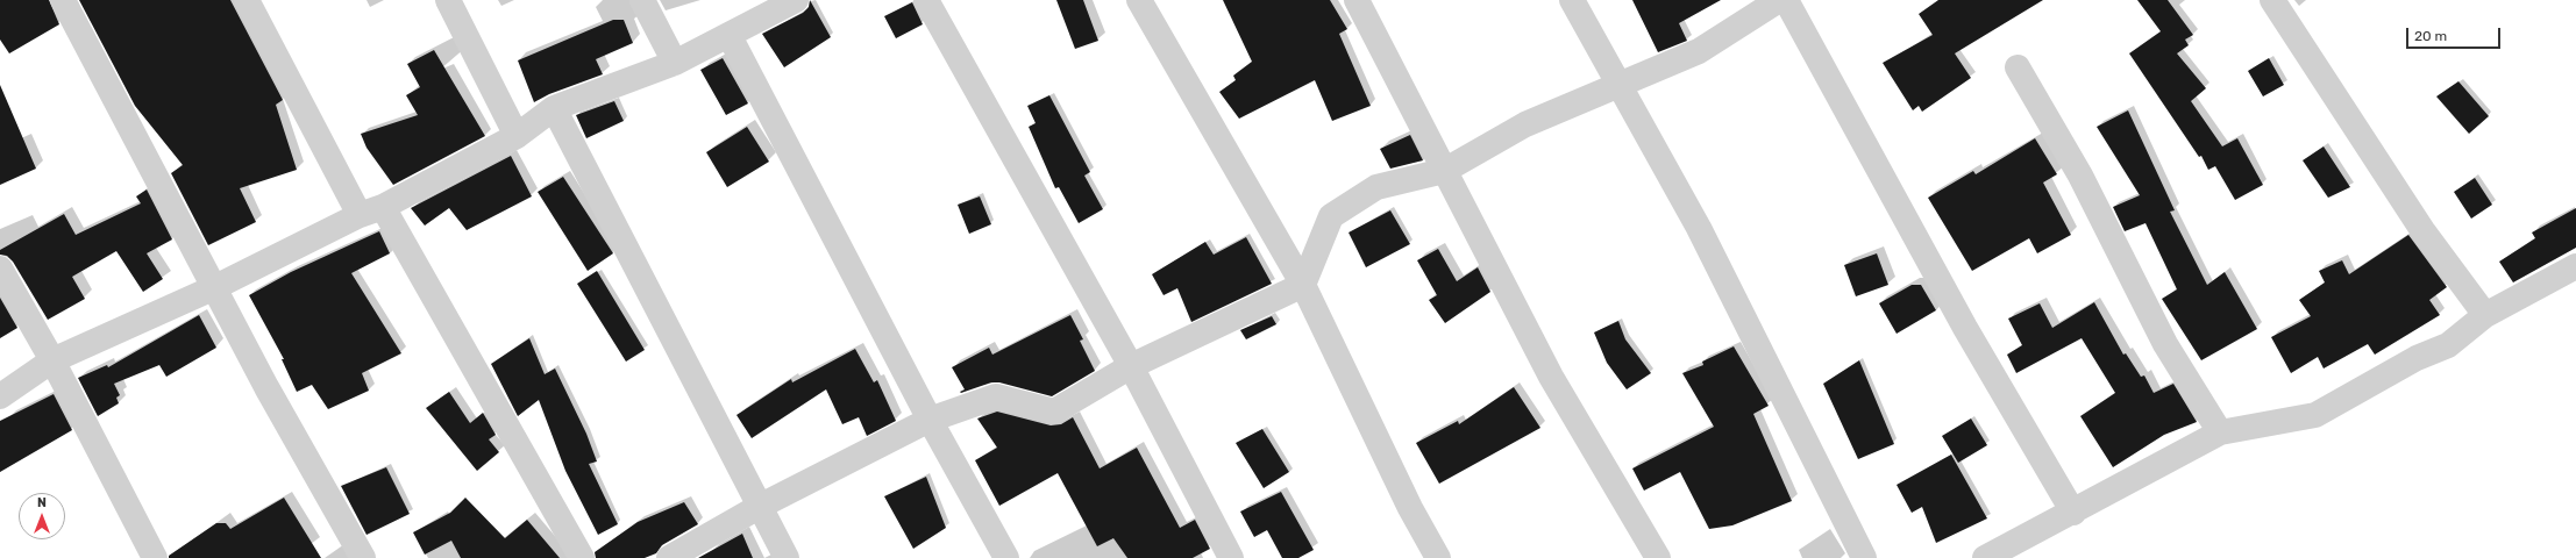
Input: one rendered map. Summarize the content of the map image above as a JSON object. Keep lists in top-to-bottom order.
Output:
{
  "scale_bar": "20 m",
  "north": "top"
}
